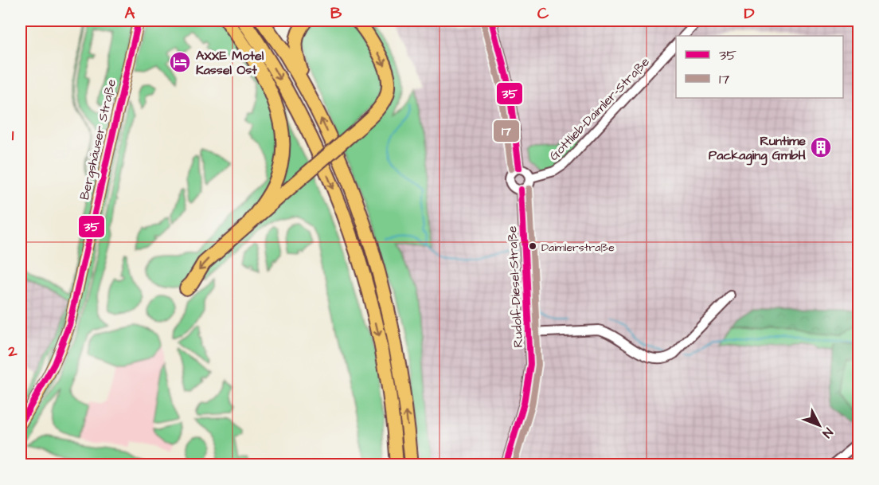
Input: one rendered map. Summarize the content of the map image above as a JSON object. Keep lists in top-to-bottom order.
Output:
{
  "streets": {
    "main road": ["Bergshäuser Straße"],
    "street": ["Gottlieb-Daimler-Straße", "Rudolf-Diesel-Straße"]
  },
  "crossings": [
    ["Gottlieb-Daimler-Straße", "Rudolf-Diesel-Straße"]
  ],
  "places": {
    "hotel": ["AXXE Motel Kassel Ost"],
    "building": ["Runtime Packaging GmbH"],
    "other": ["Daimlerstraße"]
  },
  "lines": ["transit line 35", "transit line 17"],
  "legend": ["35", "17"],
  "north": "bottom right",
  "grid": {
    "columns": [
      "A",
      "B",
      "C",
      "D"
    ],
    "rows": ["1", "2"]
  }
}
